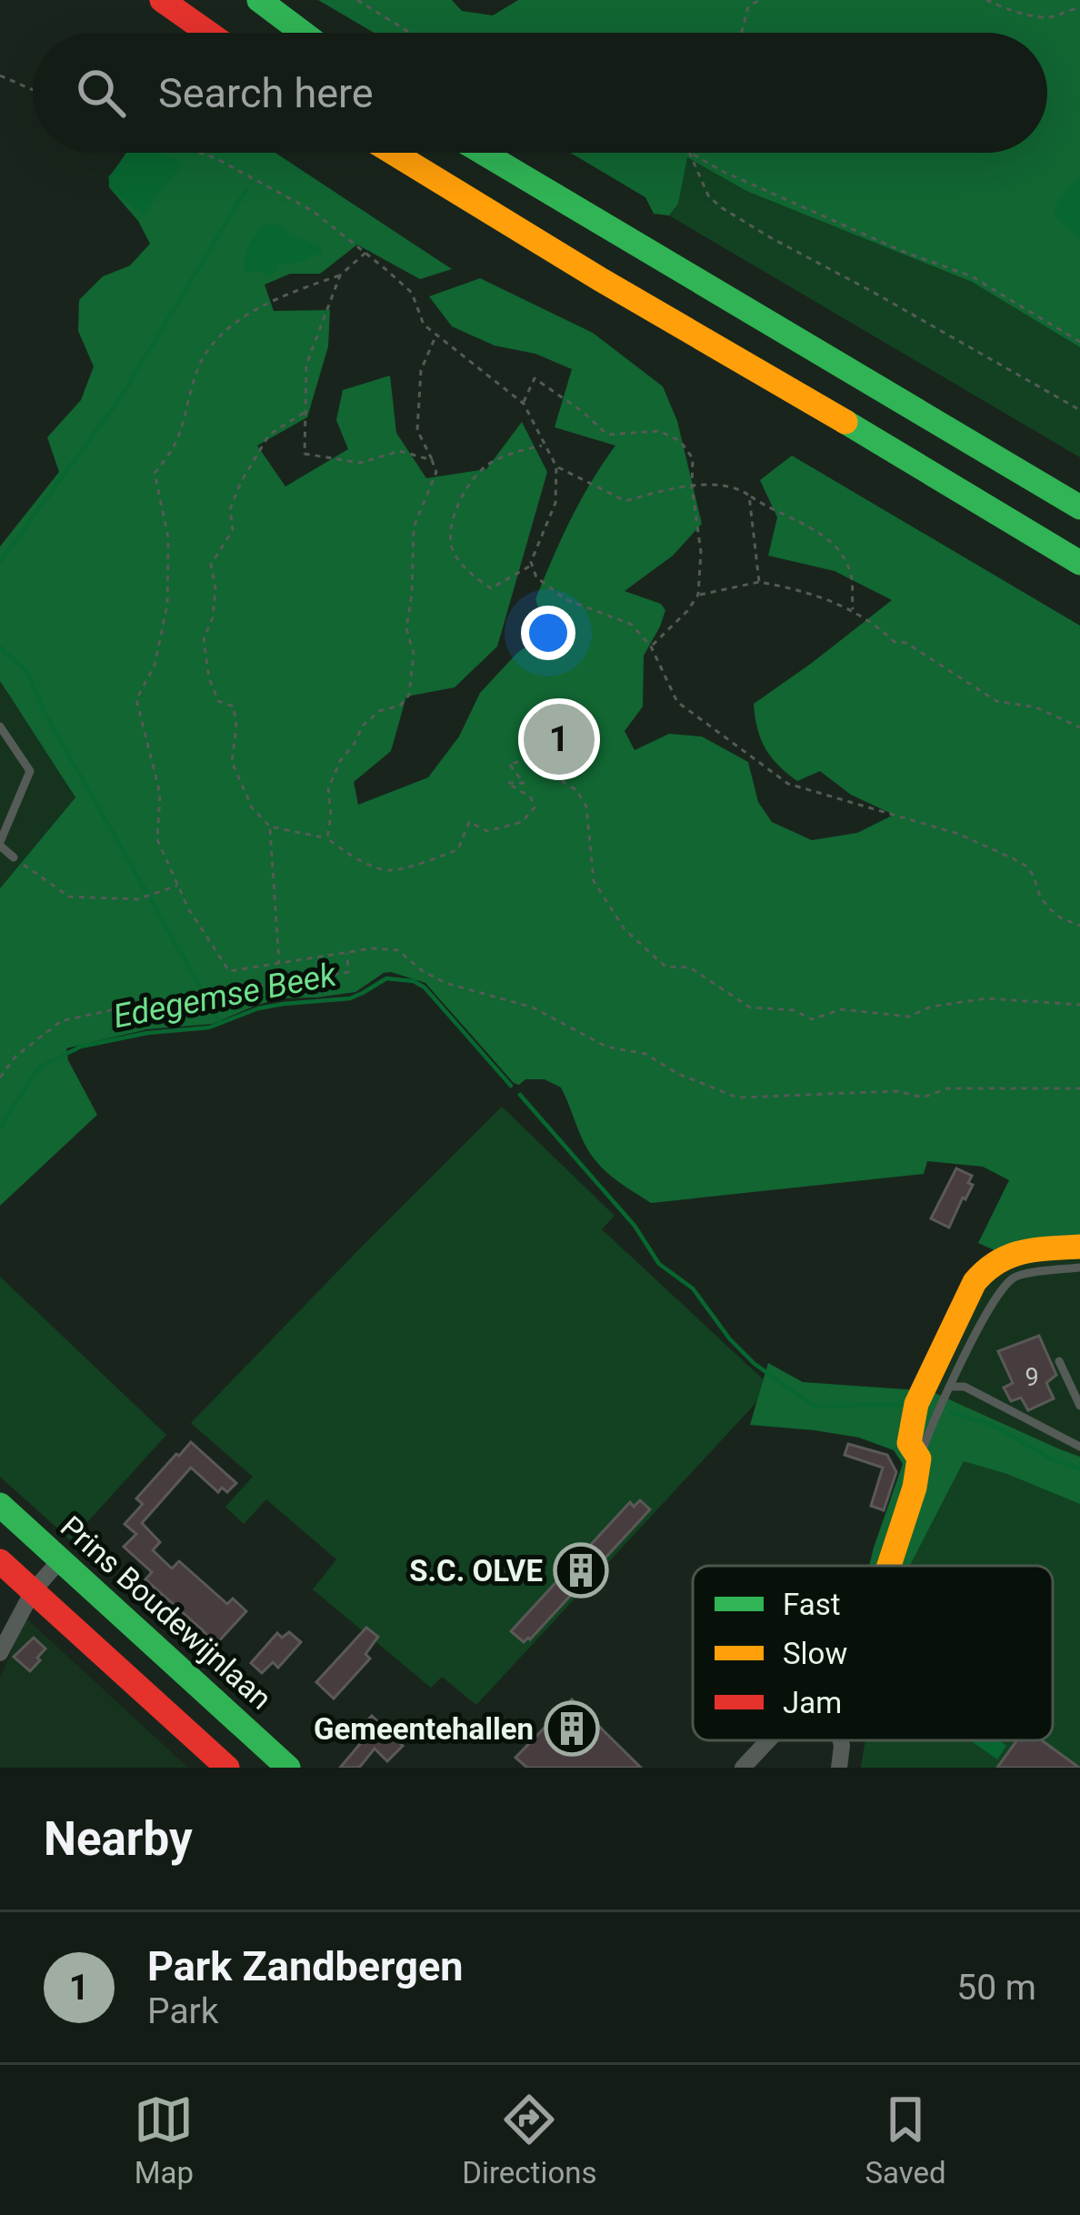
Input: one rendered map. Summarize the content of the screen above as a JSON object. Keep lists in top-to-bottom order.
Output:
{
  "streets": {
    "main road": ["Prins Boudewijnlaan"]
  },
  "water": ["Edegemse Beek"],
  "places": {
    "building": ["S.C. OLVE", "Gemeentehallen"]
  },
  "house_numbers": ["9"],
  "legend": ["Fast", "Slow", "Jam"],
  "page": {
    "search": "Search here",
    "pins": "1",
    "heading": "Nearby",
    "list": [
      {
        "mark": "1",
        "name": "Park Zandbergen",
        "note": "Park",
        "value": "50 m"
      }
    ],
    "nav": ["Map", "Directions", "Saved"]
  }
}
